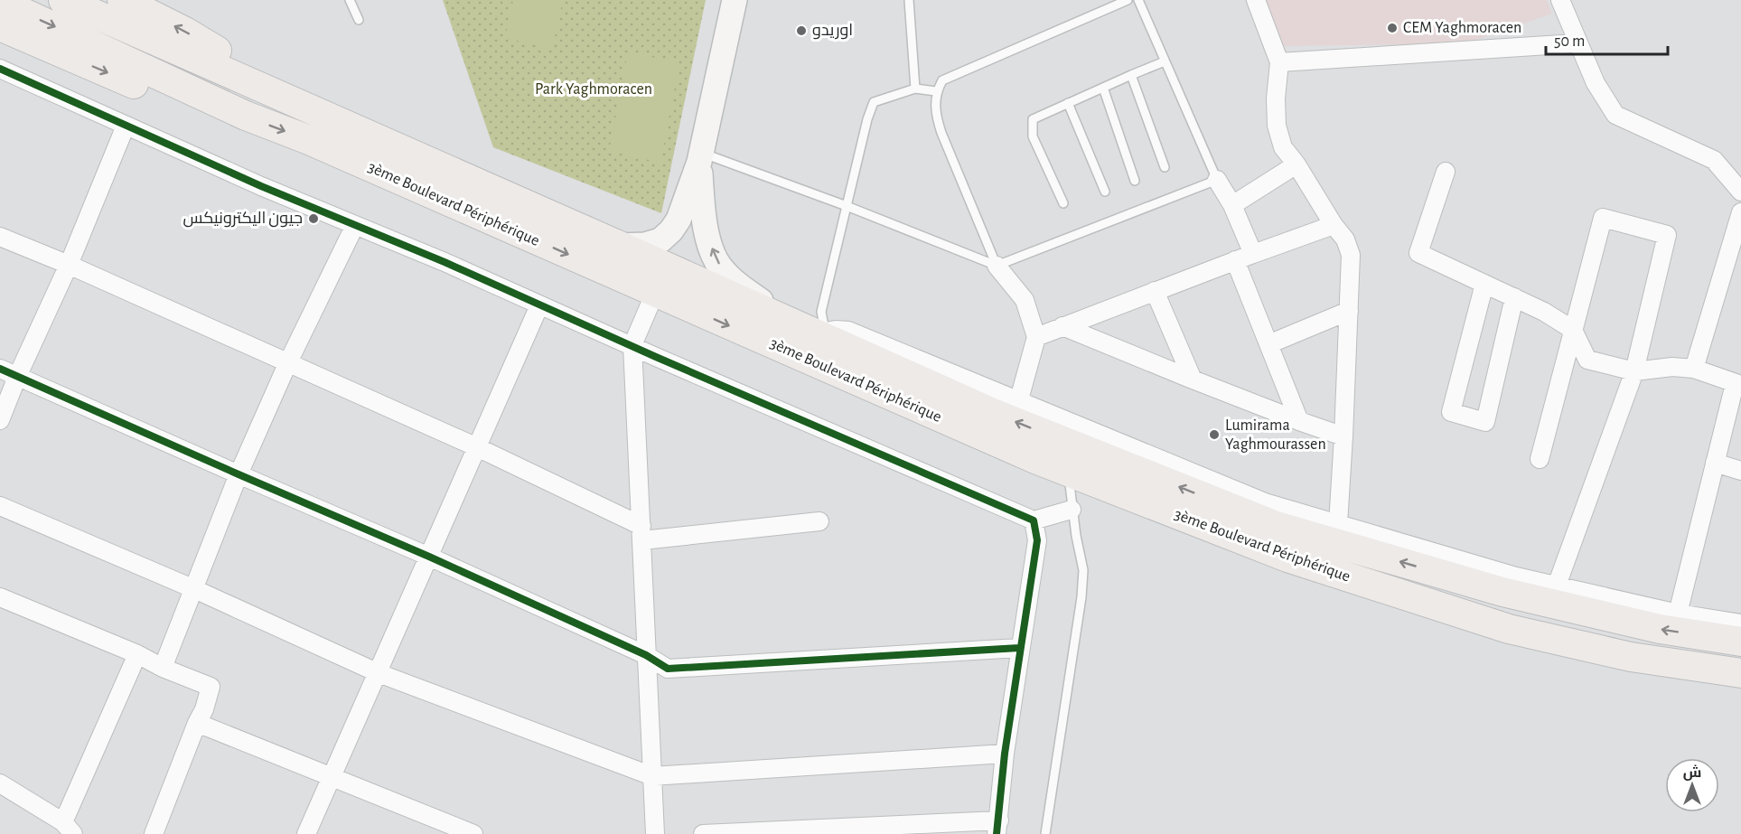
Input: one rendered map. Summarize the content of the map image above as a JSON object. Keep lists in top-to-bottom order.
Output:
{
  "streets": {
    "highway": ["3ème Boulevard Périphérique"]
  },
  "parks": ["Park Yaghmoracen"],
  "places": [
    "CEM Yaghmoracen",
    "اوريدو",
    "جيون اليكترونيكس",
    "Lumirama Yaghmourassen"
  ],
  "scale_bar": "50 m",
  "north": "top"
}
